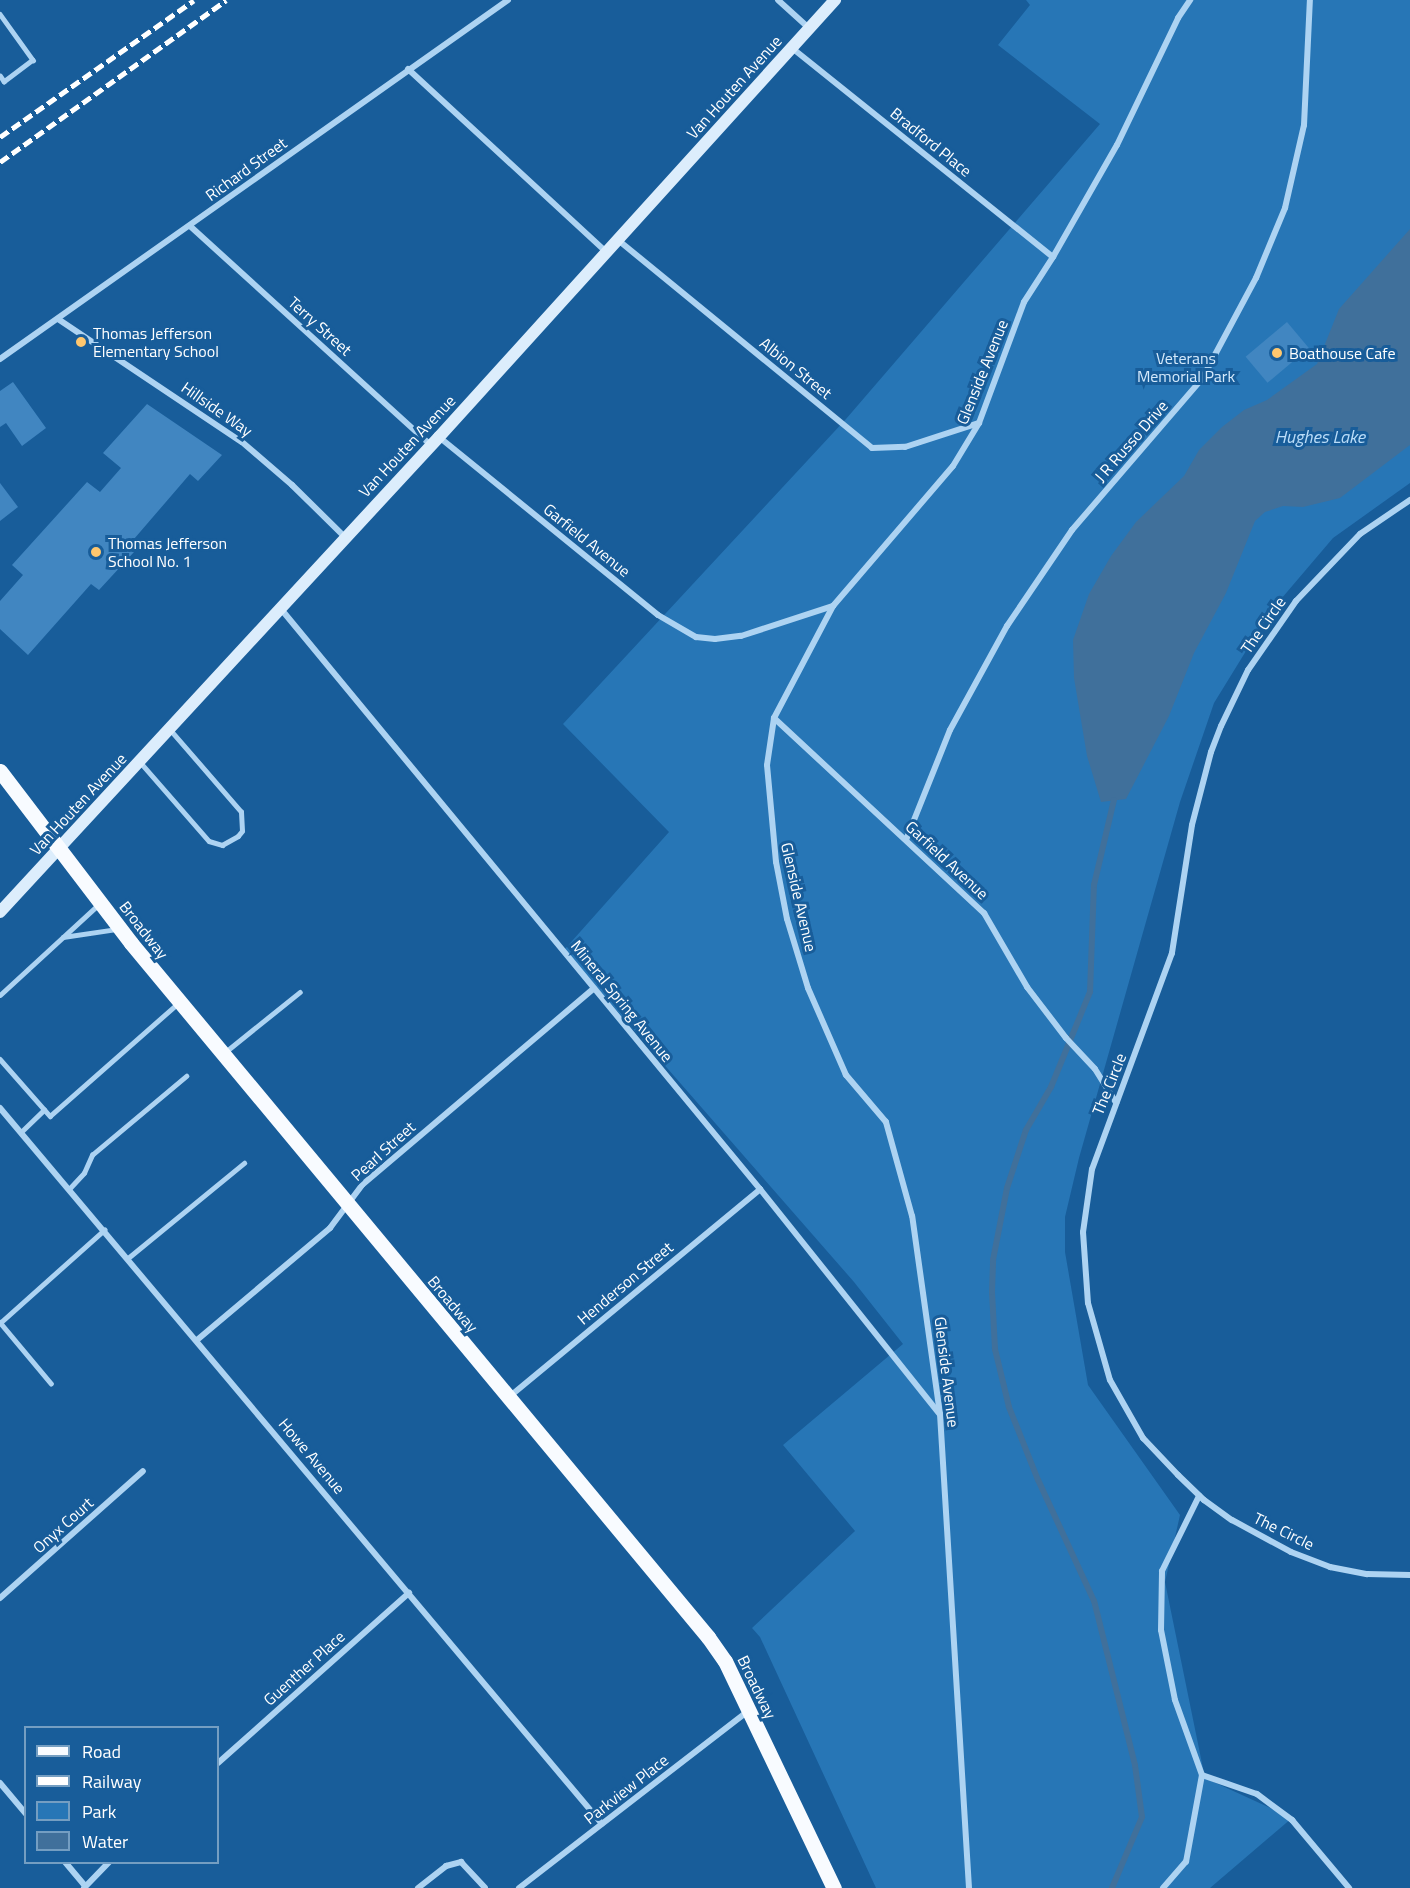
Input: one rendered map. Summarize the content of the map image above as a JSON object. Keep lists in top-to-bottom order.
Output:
{
  "streets": {
    "main road": ["Van Houten Avenue", "Broadway"],
    "street": [
      "Bradford Place",
      "Richard Street",
      "Terry Street",
      "Albion Street",
      "Glenside Avenue",
      "Hillside Way",
      "J R Russo Drive",
      "Garfield Avenue",
      "The Circle",
      "Mineral Spring Avenue",
      "Pearl Street",
      "Henderson Street",
      "Howe Avenue",
      "Onyx Court",
      "Guenther Place",
      "Parkview Place"
    ]
  },
  "crossings": [
    ["Van Houten Avenue", "Bradford Place"],
    ["Van Houten Avenue", "Terry Street"],
    ["Van Houten Avenue", "Albion Street"],
    ["Van Houten Avenue", "Hillside Way"],
    ["Van Houten Avenue", "Garfield Avenue"],
    ["Van Houten Avenue", "Broadway"],
    ["Van Houten Avenue", "Mineral Spring Avenue"],
    ["Bradford Place", "Glenside Avenue"],
    ["Richard Street", "Terry Street"],
    ["Richard Street", "Hillside Way"],
    ["Terry Street", "Garfield Avenue"],
    ["Albion Street", "Glenside Avenue"],
    ["Glenside Avenue", "Garfield Avenue"],
    ["Glenside Avenue", "Mineral Spring Avenue"],
    ["J R Russo Drive", "Garfield Avenue"],
    ["Garfield Avenue", "The Circle"],
    ["Broadway", "Pearl Street"],
    ["Broadway", "Henderson Street"],
    ["Broadway", "Parkview Place"],
    ["Mineral Spring Avenue", "Pearl Street"],
    ["Mineral Spring Avenue", "Henderson Street"],
    ["Pearl Street", "Howe Avenue"],
    ["Howe Avenue", "Guenther Place"],
    ["Howe Avenue", "Parkview Place"]
  ],
  "water": ["Hughes Lake"],
  "parks": ["Veterans Memorial Park"],
  "places": ["Thomas Jefferson Elementary School", "Boathouse Cafe", "Thomas Jefferson School No. 1"],
  "legend": [
    "Road",
    "Railway",
    "Park",
    "Water"
  ]
}
